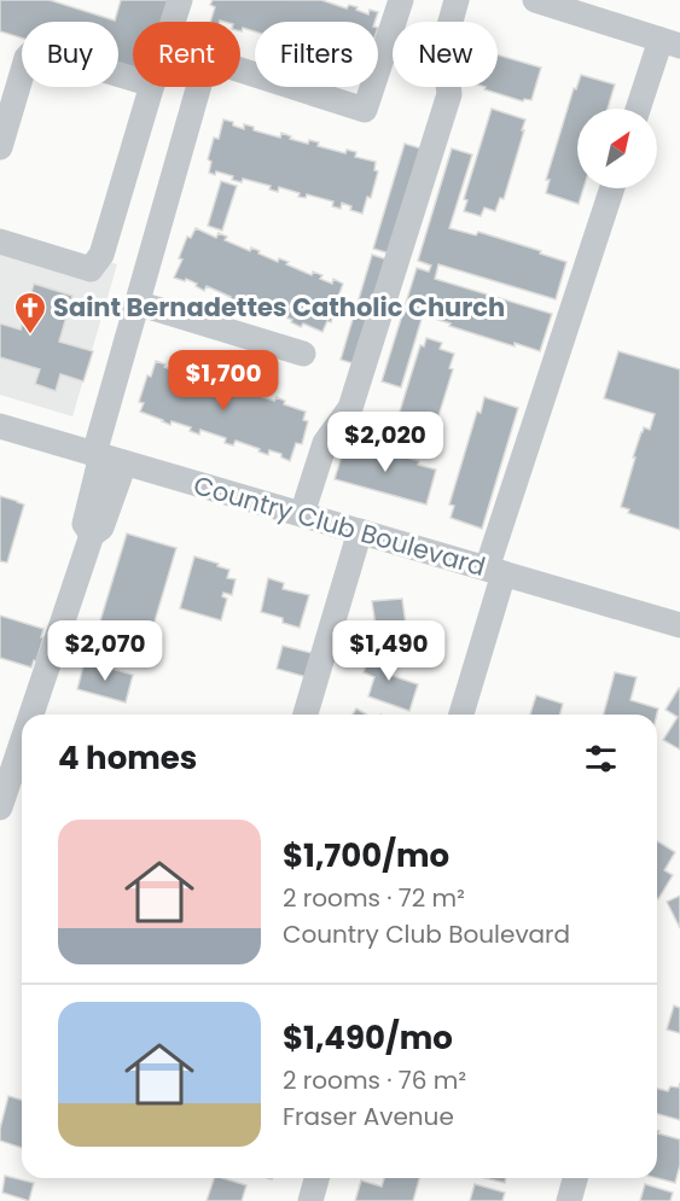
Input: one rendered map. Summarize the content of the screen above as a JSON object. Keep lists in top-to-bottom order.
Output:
{
  "streets": {
    "street": ["Country Club Boulevard"]
  },
  "places": {
    "church": ["Saint Bernadettes Catholic Church"]
  },
  "north": "top right",
  "page": {
    "chip": [
      "Buy",
      "Rent",
      "Filters",
      "New"
    ],
    "price": [
      "$1,700",
      "$2,020",
      "$2,070",
      "$1,490"
    ],
    "heading": "4 homes",
    "list": [
      {
        "name": "$1,700/mo",
        "note": "2 rooms · 72 m² · Country Club Boulevard"
      },
      {
        "name": "$1,490/mo",
        "note": "2 rooms · 76 m² · Fraser Avenue"
      }
    ]
  }
}
